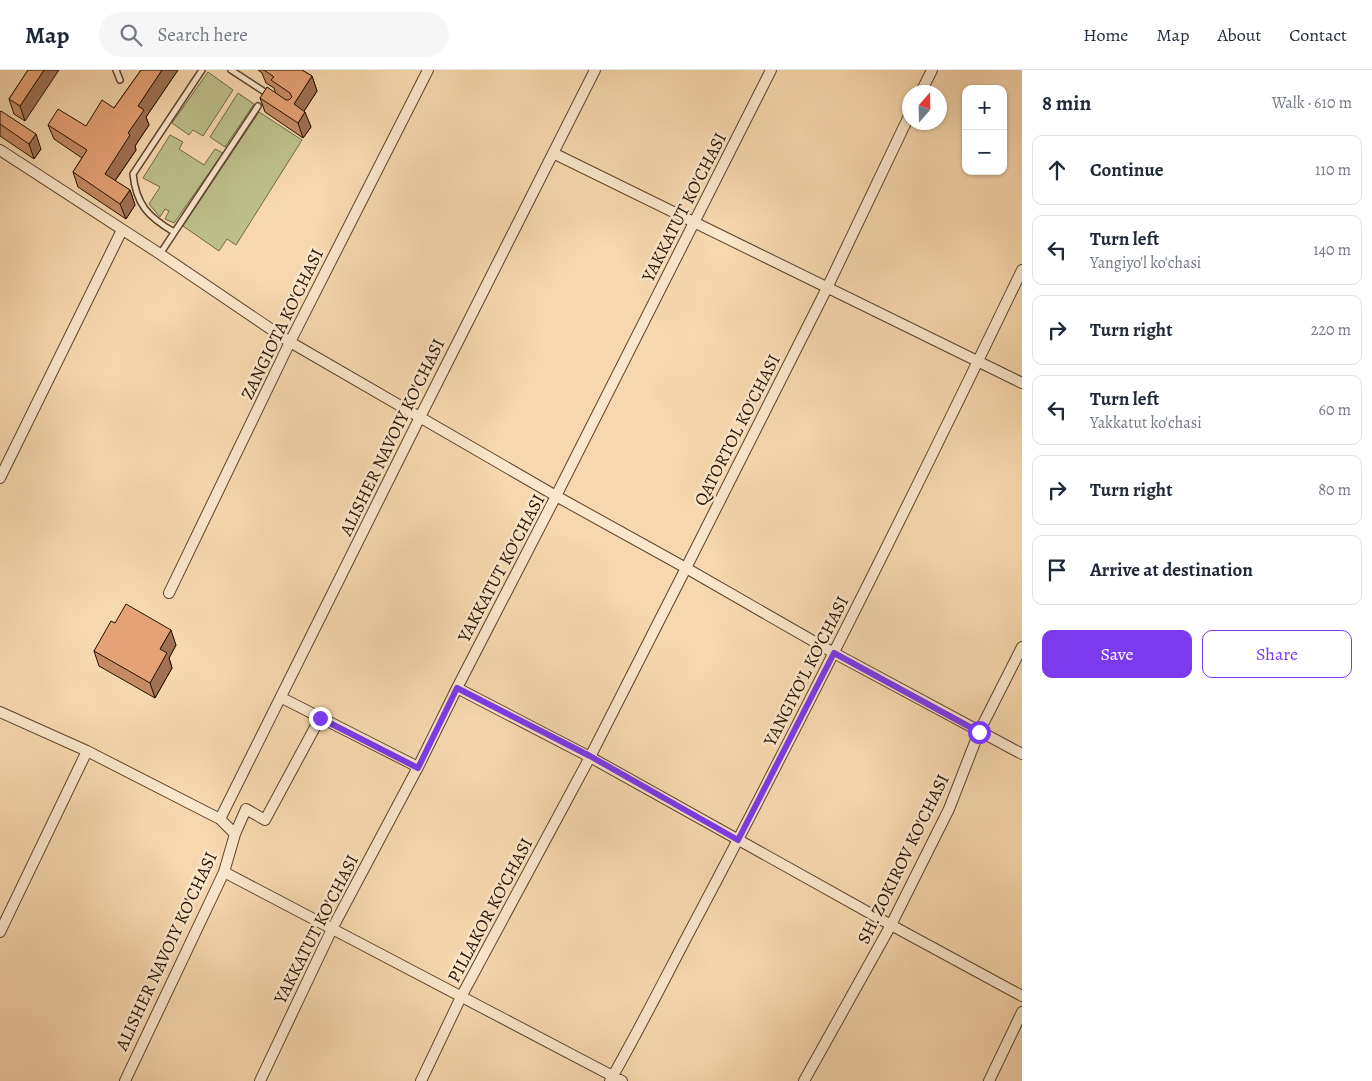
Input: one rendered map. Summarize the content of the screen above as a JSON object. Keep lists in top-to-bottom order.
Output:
{
  "streets": {
    "street": [
      "YAKKATUT KO'CHASI",
      "ZANGIOTA KO'CHASI",
      "QATORTOL KO'CHASI",
      "ALISHER NAVOIY KO'CHASI",
      "YANGIYO'L KO'CHASI",
      "SH. ZOKIROV KO'CHASI",
      "PILLAKOR KO'CHASI"
    ]
  },
  "crossings": [
    ["QATORTOL KO'CHASI", "PILLAKOR KO'CHASI"]
  ],
  "north": "top",
  "page": {
    "header": "Map",
    "search": "Search here",
    "nav": [
      "Home",
      "Map",
      "About",
      "Contact"
    ],
    "heading": ["8 min", "Walk · 610 m"],
    "map_buttons": ["+", "−"],
    "list": [
      ["Continue", "110 m"],
      ["Turn left", "Yangiyo'l ko'chasi", "140 m"],
      ["Turn right", "220 m"],
      ["Turn left", "Yakkatut ko'chasi", "60 m"],
      ["Turn right", "80 m"],
      "Arrive at destination"
    ],
    "buttons": ["Save", "Share"]
  }
}
